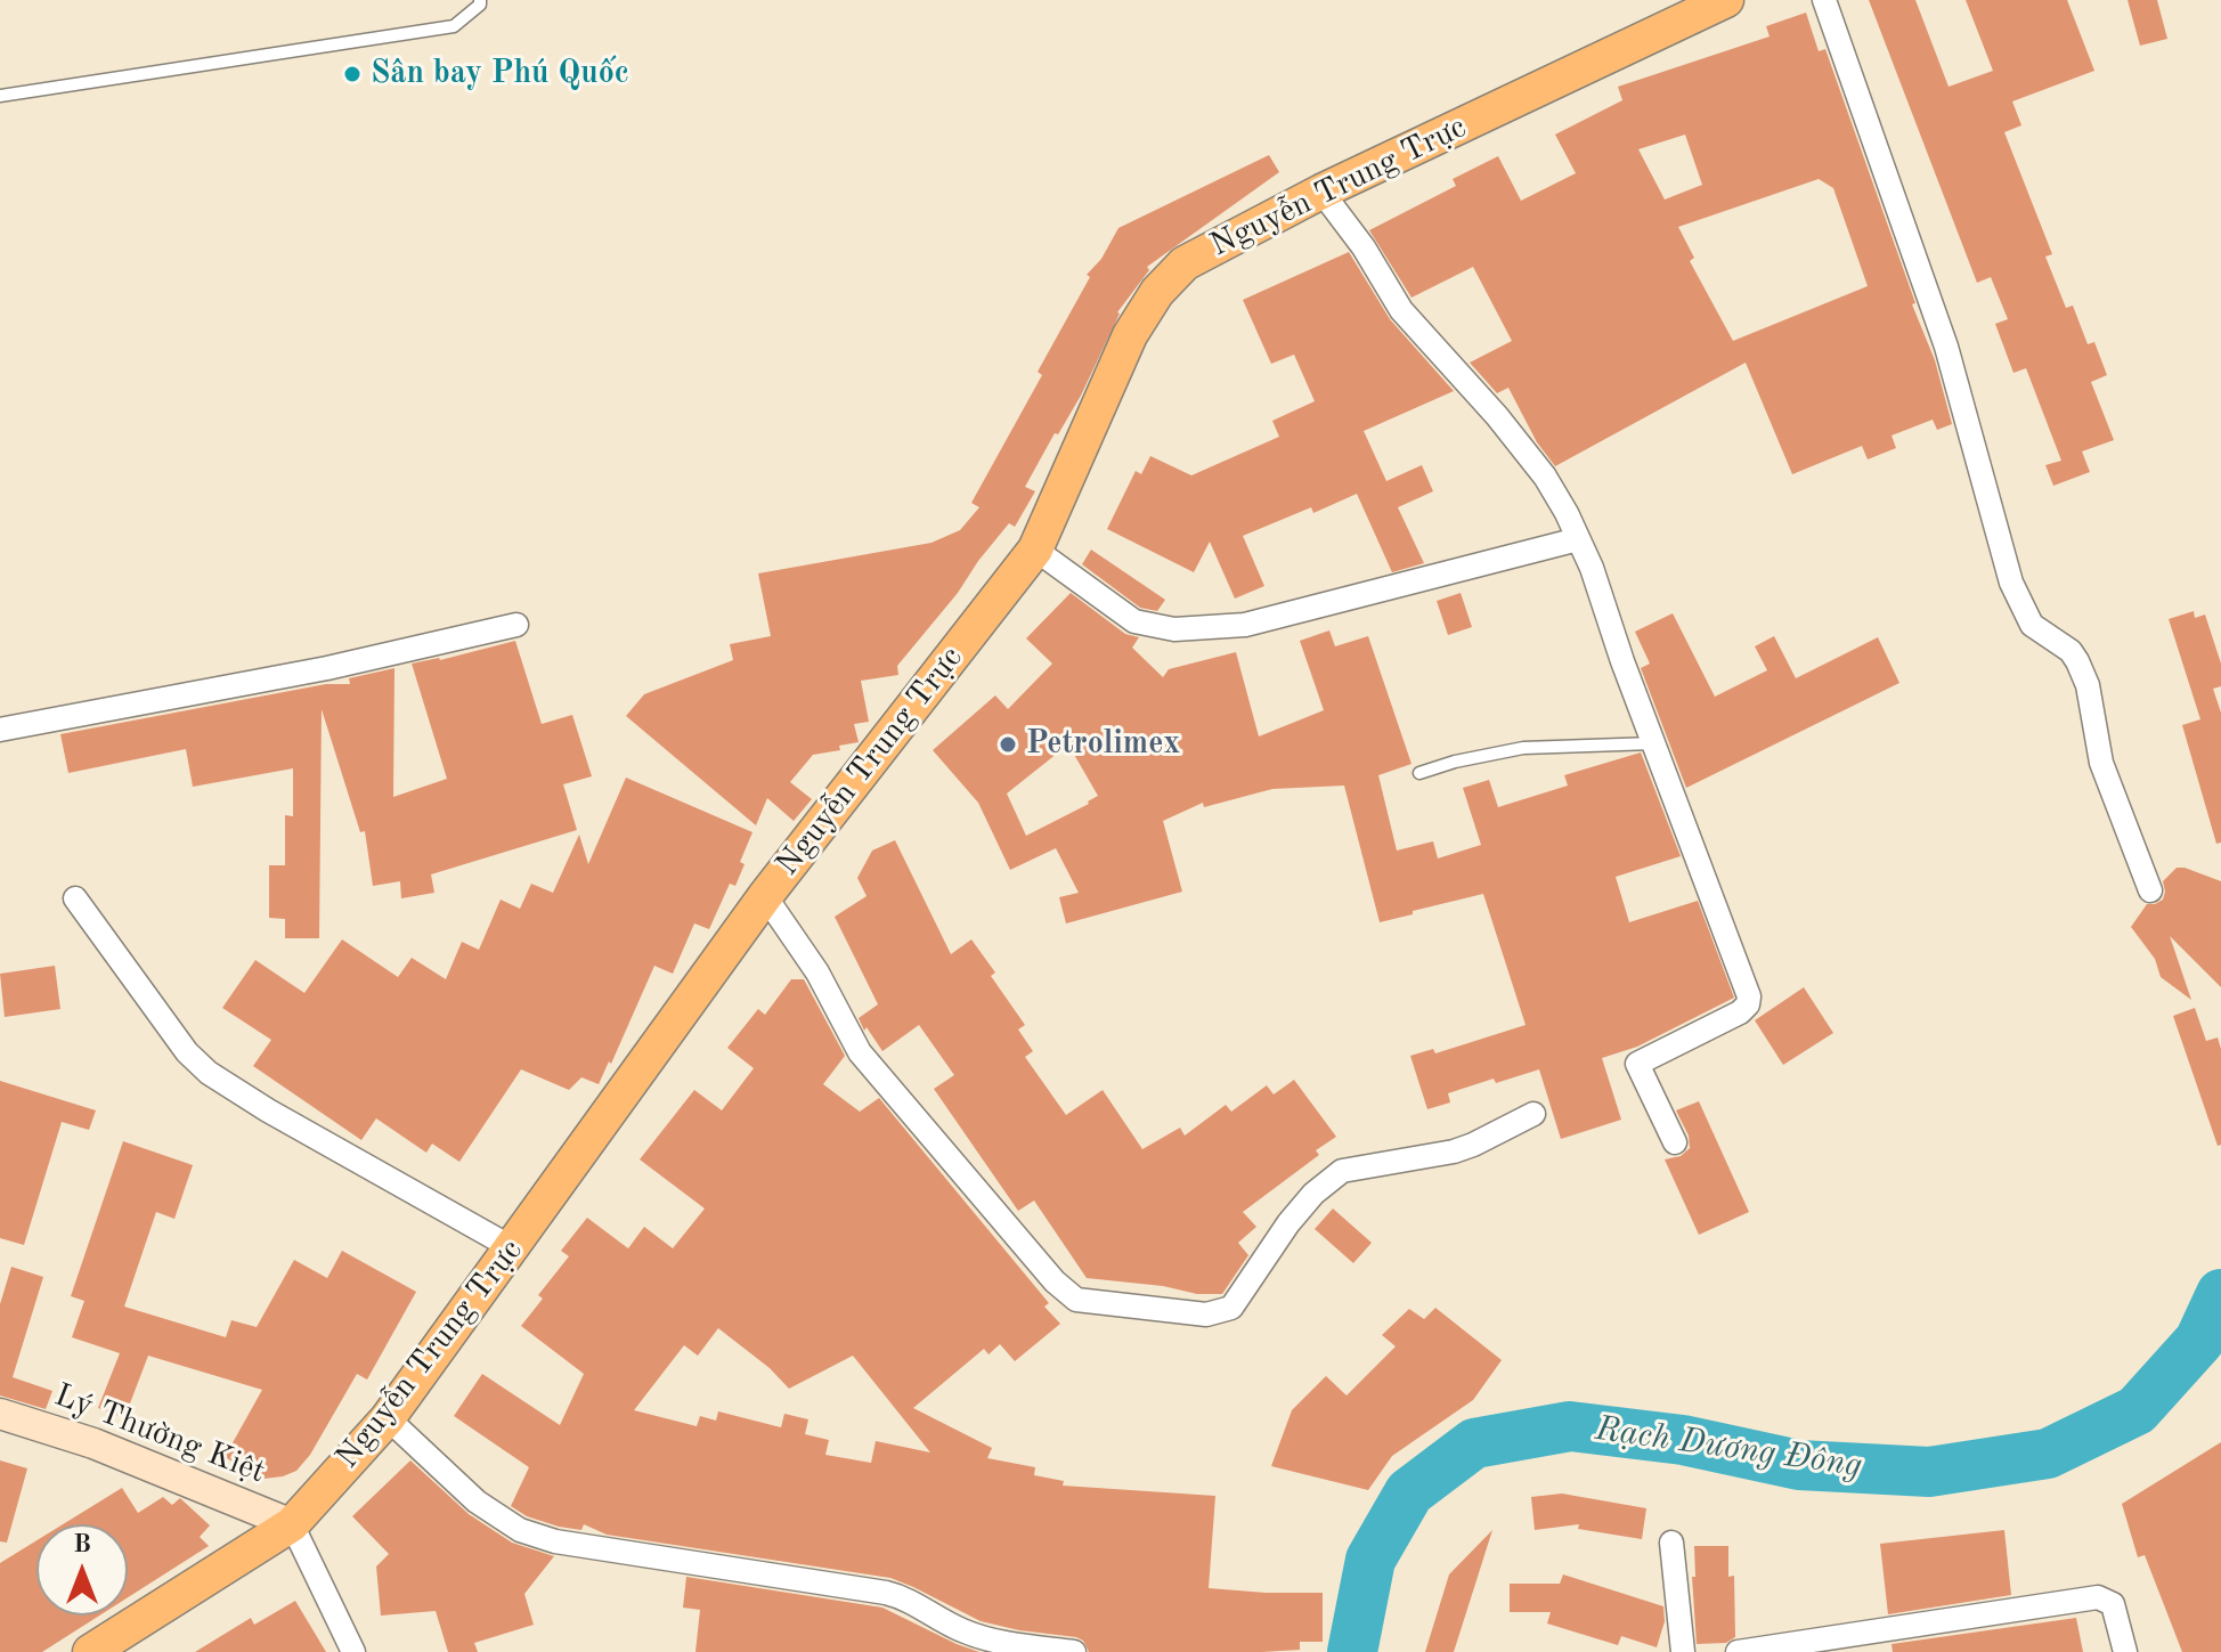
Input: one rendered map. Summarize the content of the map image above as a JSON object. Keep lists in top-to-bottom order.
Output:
{
  "streets": {
    "main road": ["Nguyễn Trung Trực"],
    "street": ["Lý Thường Kiệt"]
  },
  "crossings": [
    ["Nguyễn Trung Trực", "Lý Thường Kiệt"]
  ],
  "water": ["Rạch Dương Đông"],
  "places": ["Sân bay Phú Quốc", "Petrolimex"],
  "north": "top"
}
